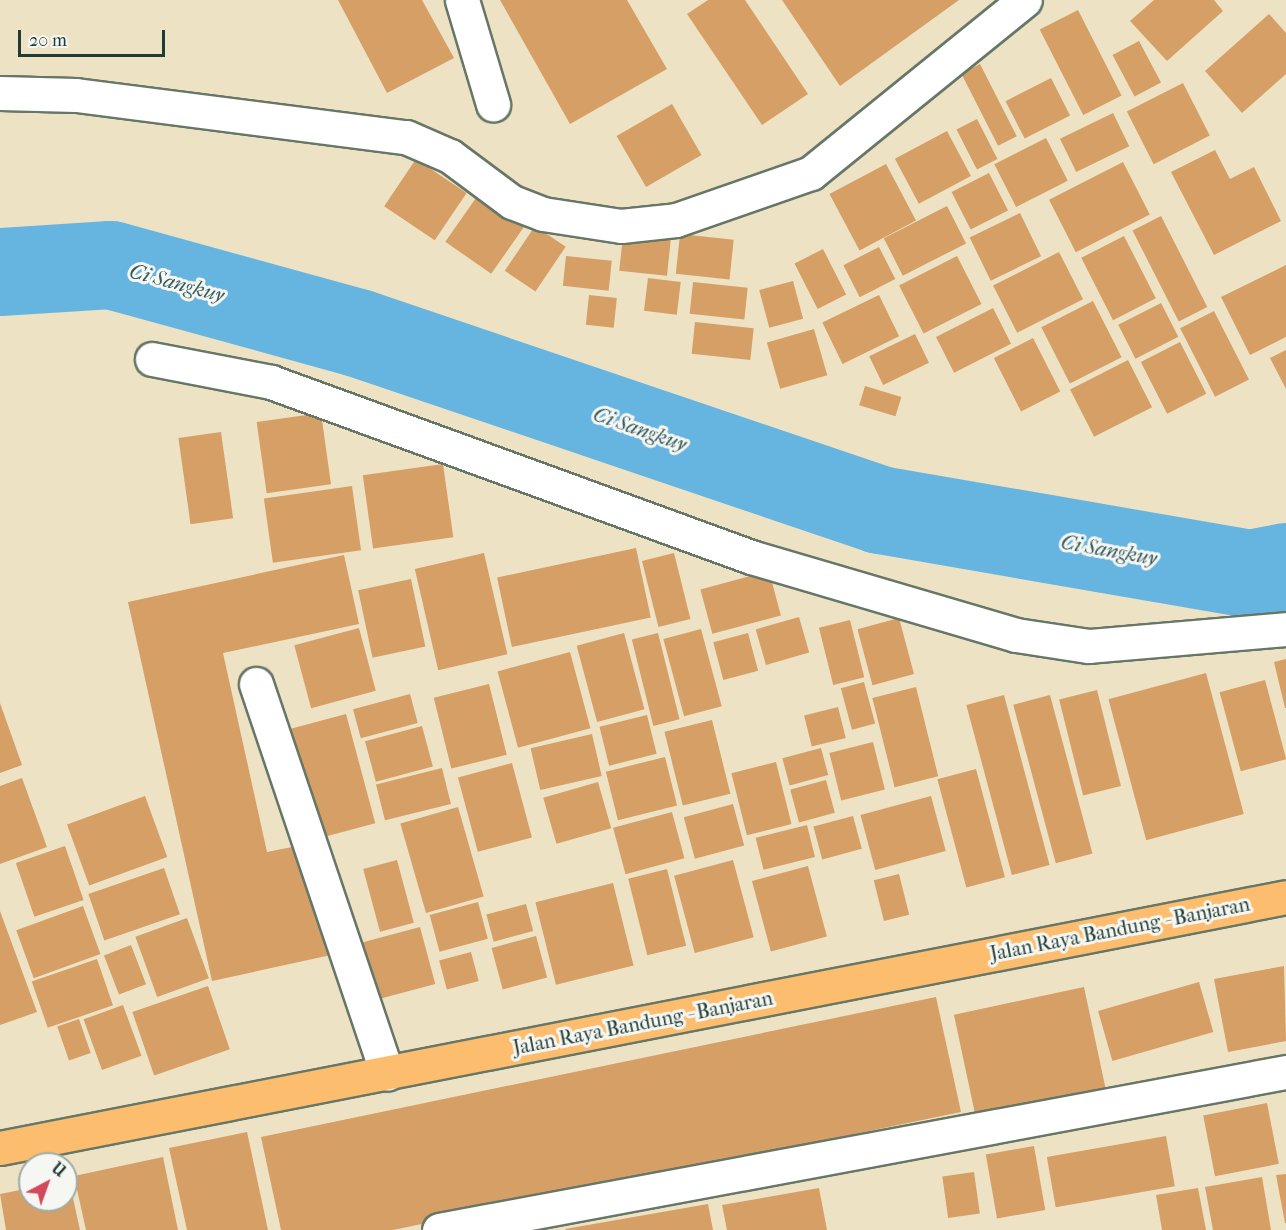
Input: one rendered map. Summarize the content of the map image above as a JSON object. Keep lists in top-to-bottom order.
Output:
{
  "streets": {
    "main road": ["Jalan Raya Bandung - Banjaran"]
  },
  "water": ["Ci Sangkuy"],
  "scale_bar": "20 m",
  "north": "top right"
}
